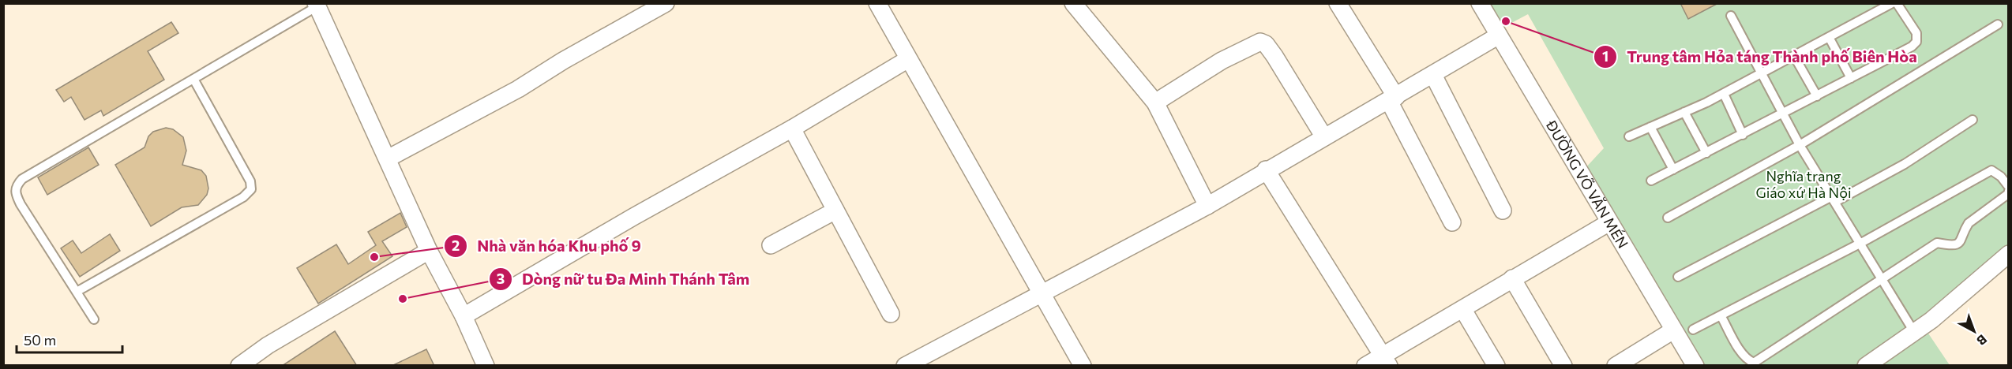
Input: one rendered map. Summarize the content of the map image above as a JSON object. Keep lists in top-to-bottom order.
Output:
{
  "streets": {
    "street": ["ĐƯỜNG VÕ VĂN MÉN"]
  },
  "parks": ["Nghĩa trang Giáo xứ Hà Nội"],
  "places": ["Trung tâm Hỏa táng Thành phố Biên Hòa", "Nhà văn hóa Khu phố 9", "Dòng nữ tu Đa Minh Thánh Tâm"],
  "scale_bar": "50 m",
  "north": "bottom right"
}
